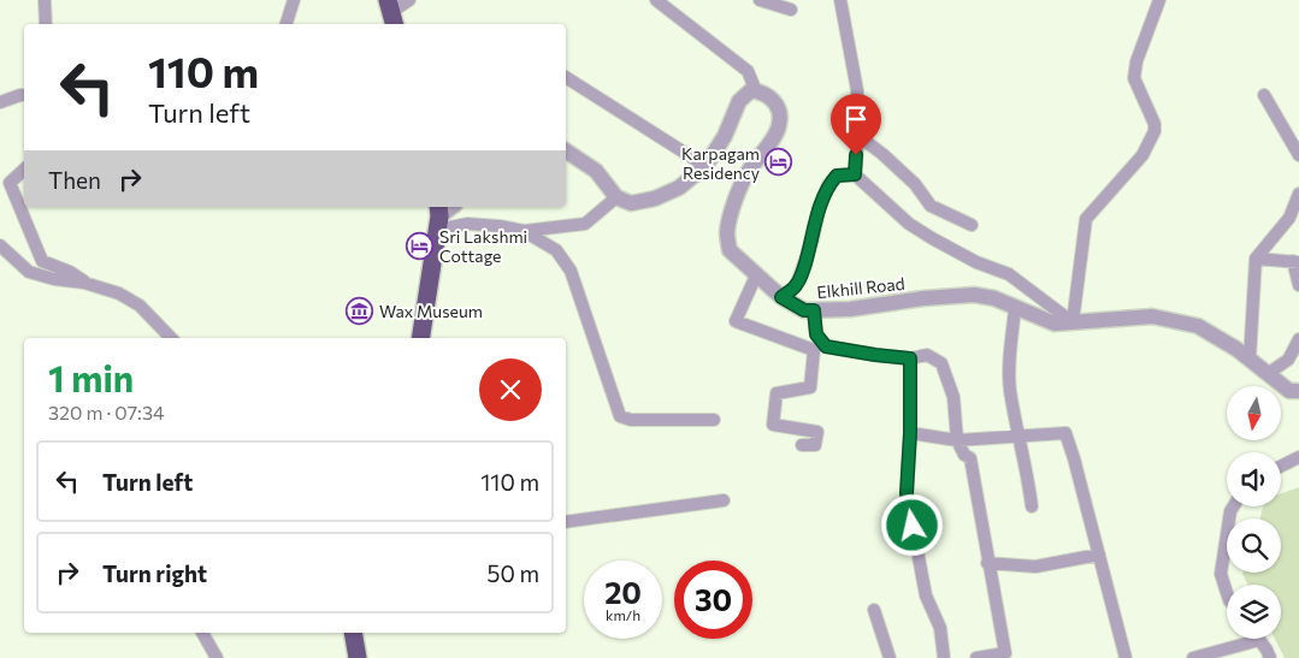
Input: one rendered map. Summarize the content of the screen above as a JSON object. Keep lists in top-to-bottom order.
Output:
{
  "streets": {
    "street": ["Elkhill Road"]
  },
  "places": {
    "hotel": ["Karpagam Residency", "Sri Lakshmi Cottage"],
    "museum": ["Wax Museum"]
  },
  "north": "bottom",
  "page": {
    "turn": ["110 m", "Turn left"],
    "then": "Then",
    "heading": ["1 min", "320 m · 07:34"],
    "list": [
      {
        "name": "Turn left",
        "value": "110 m"
      },
      {
        "name": "Turn right",
        "value": "50 m"
      }
    ],
    "speed": "20 km/h",
    "limit": "30"
  }
}
